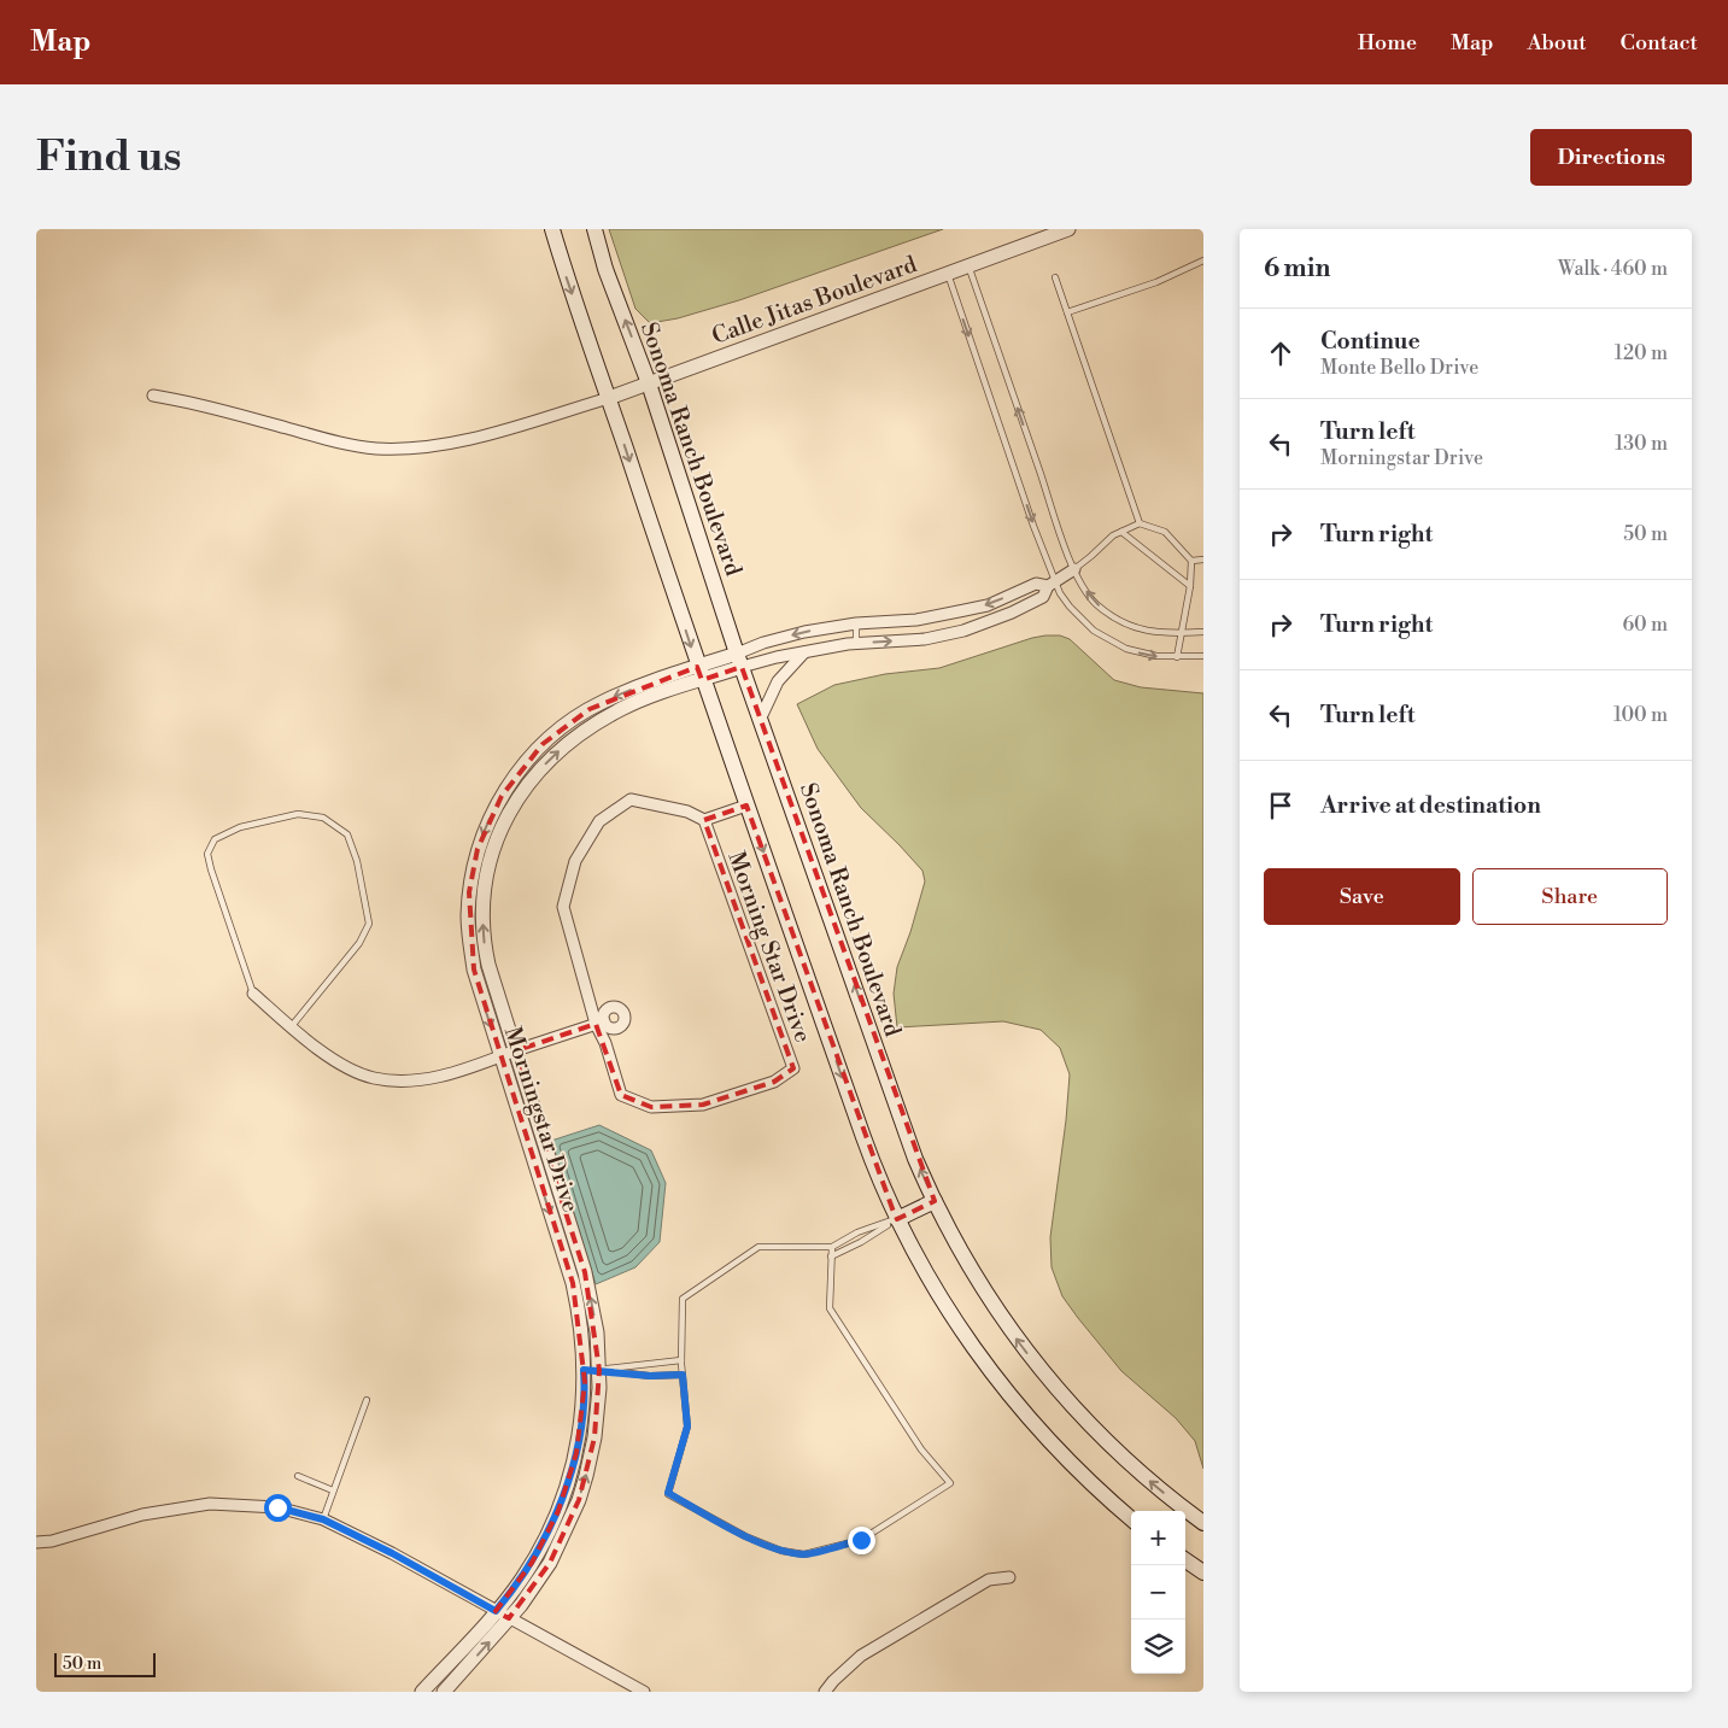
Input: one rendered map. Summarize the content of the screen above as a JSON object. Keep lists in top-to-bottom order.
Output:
{
  "streets": {
    "main road": ["Sonoma Ranch Boulevard"],
    "street": ["Calle Jitas Boulevard", "Morning Star Drive", "Morningstar Drive"]
  },
  "crossings": [
    ["Calle Jitas Boulevard", "Sonoma Ranch Boulevard"],
    ["Sonoma Ranch Boulevard", "Morningstar Drive"]
  ],
  "scale_bar": "50 m",
  "page": {
    "header": "Map",
    "nav": [
      "Home",
      "Map",
      "About",
      "Contact"
    ],
    "buttons": [
      "Directions",
      ["Save", "Share"]
    ],
    "title": "Find us",
    "heading": ["6 min", "Walk · 460 m"],
    "list": [
      ["Continue", "Monte Bello Drive", "120 m"],
      ["Turn left", "Morningstar Drive", "130 m"],
      ["Turn right", "50 m"],
      ["Turn right", "60 m"],
      ["Turn left", "100 m"],
      "Arrive at destination"
    ],
    "map_buttons": ["+", "−"],
    "scale": "50 m"
  }
}
